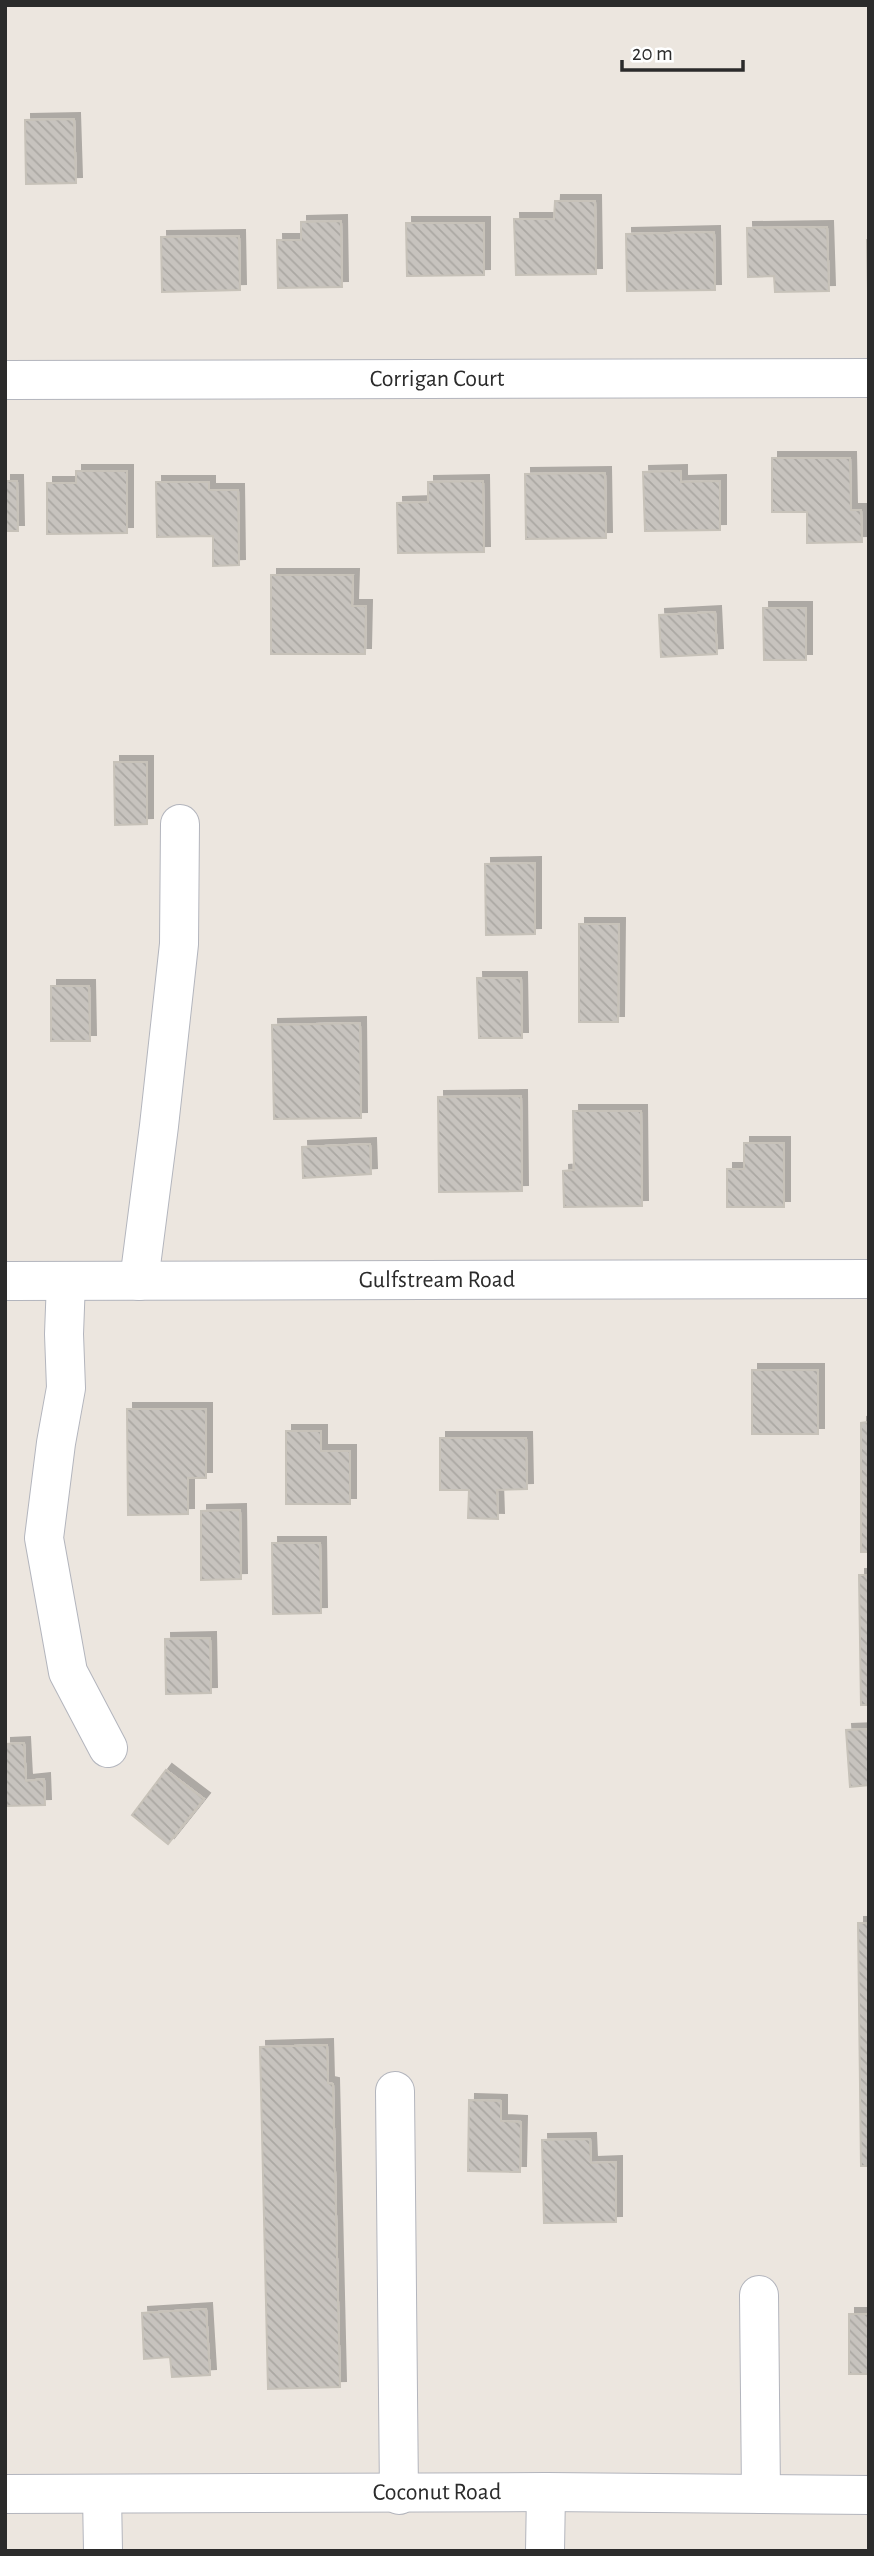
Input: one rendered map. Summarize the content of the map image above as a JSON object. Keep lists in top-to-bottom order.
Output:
{
  "streets": {
    "street": ["Corrigan Court", "Gulfstream Road", "Coconut Road"]
  },
  "scale_bar": "20 m"
}
